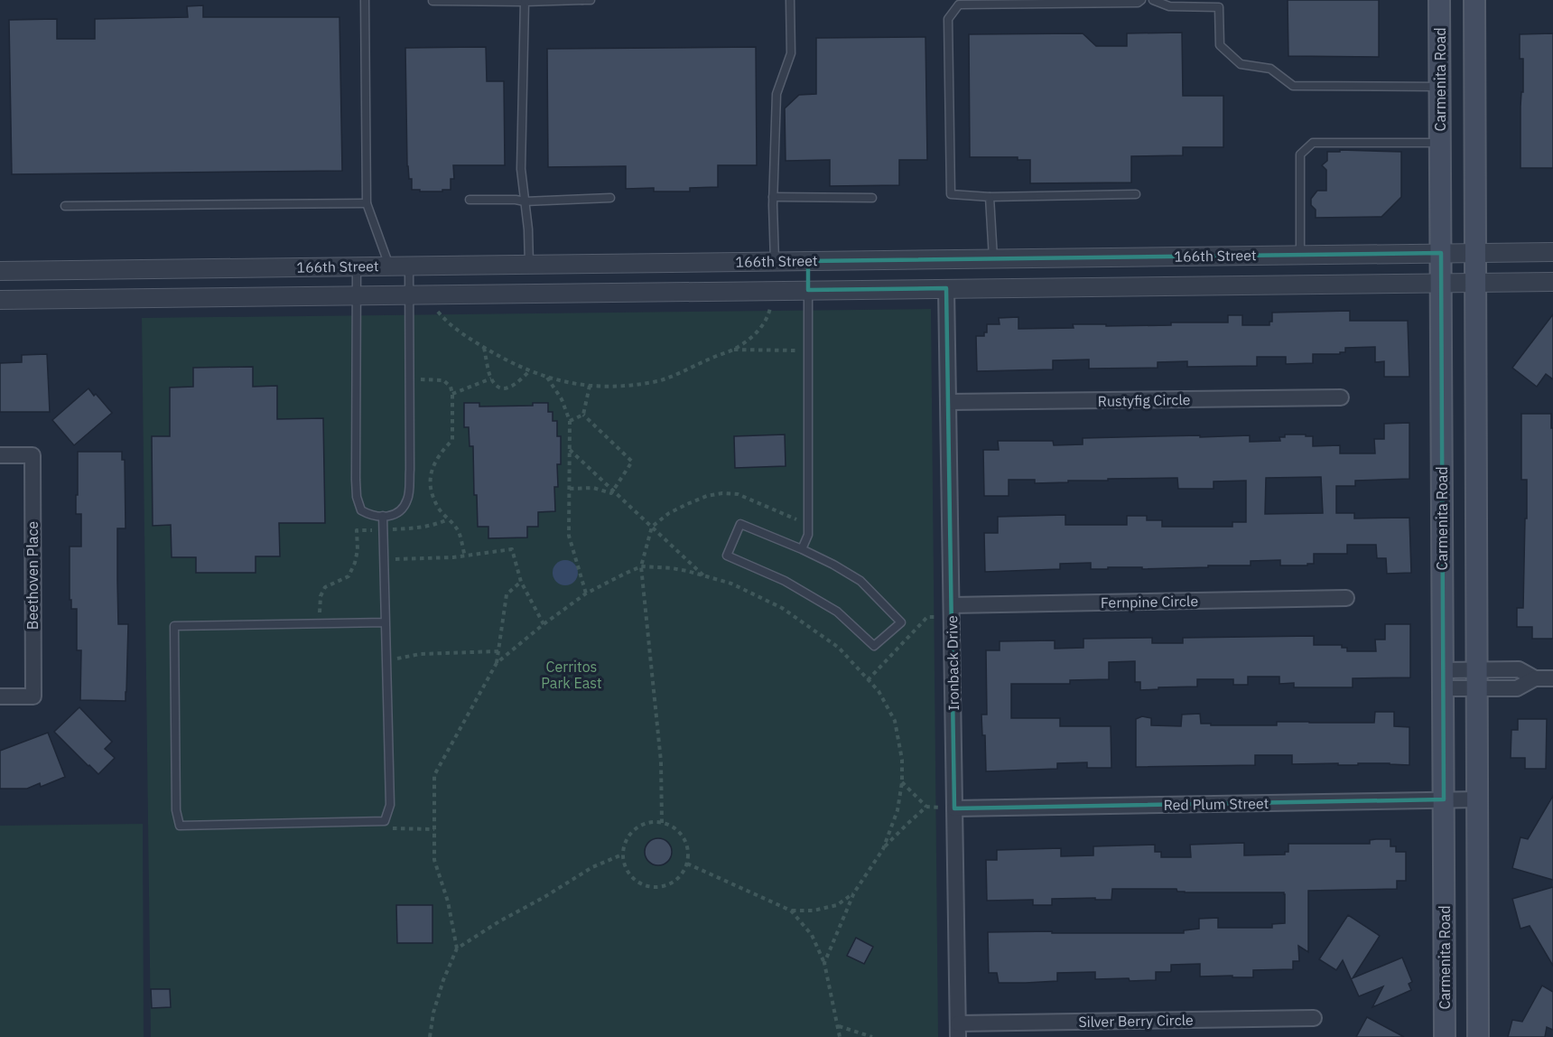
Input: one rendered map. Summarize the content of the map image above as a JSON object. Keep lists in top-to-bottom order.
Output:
{
  "streets": {
    "main road": ["Carmenita Road"],
    "street": [
      "166th Street",
      "Rustyfig Circle",
      "Beethoven Place",
      "Fernpine Circle",
      "Ironback Drive",
      "Red Plum Street",
      "Silver Berry Circle"
    ]
  },
  "crossings": [
    ["Carmenita Road", "166th Street"],
    ["Carmenita Road", "Red Plum Street"],
    ["166th Street", "Ironback Drive"],
    ["Rustyfig Circle", "Ironback Drive"],
    ["Fernpine Circle", "Ironback Drive"],
    ["Ironback Drive", "Red Plum Street"],
    ["Ironback Drive", "Silver Berry Circle"]
  ],
  "parks": ["Cerritos Park East"]
}
